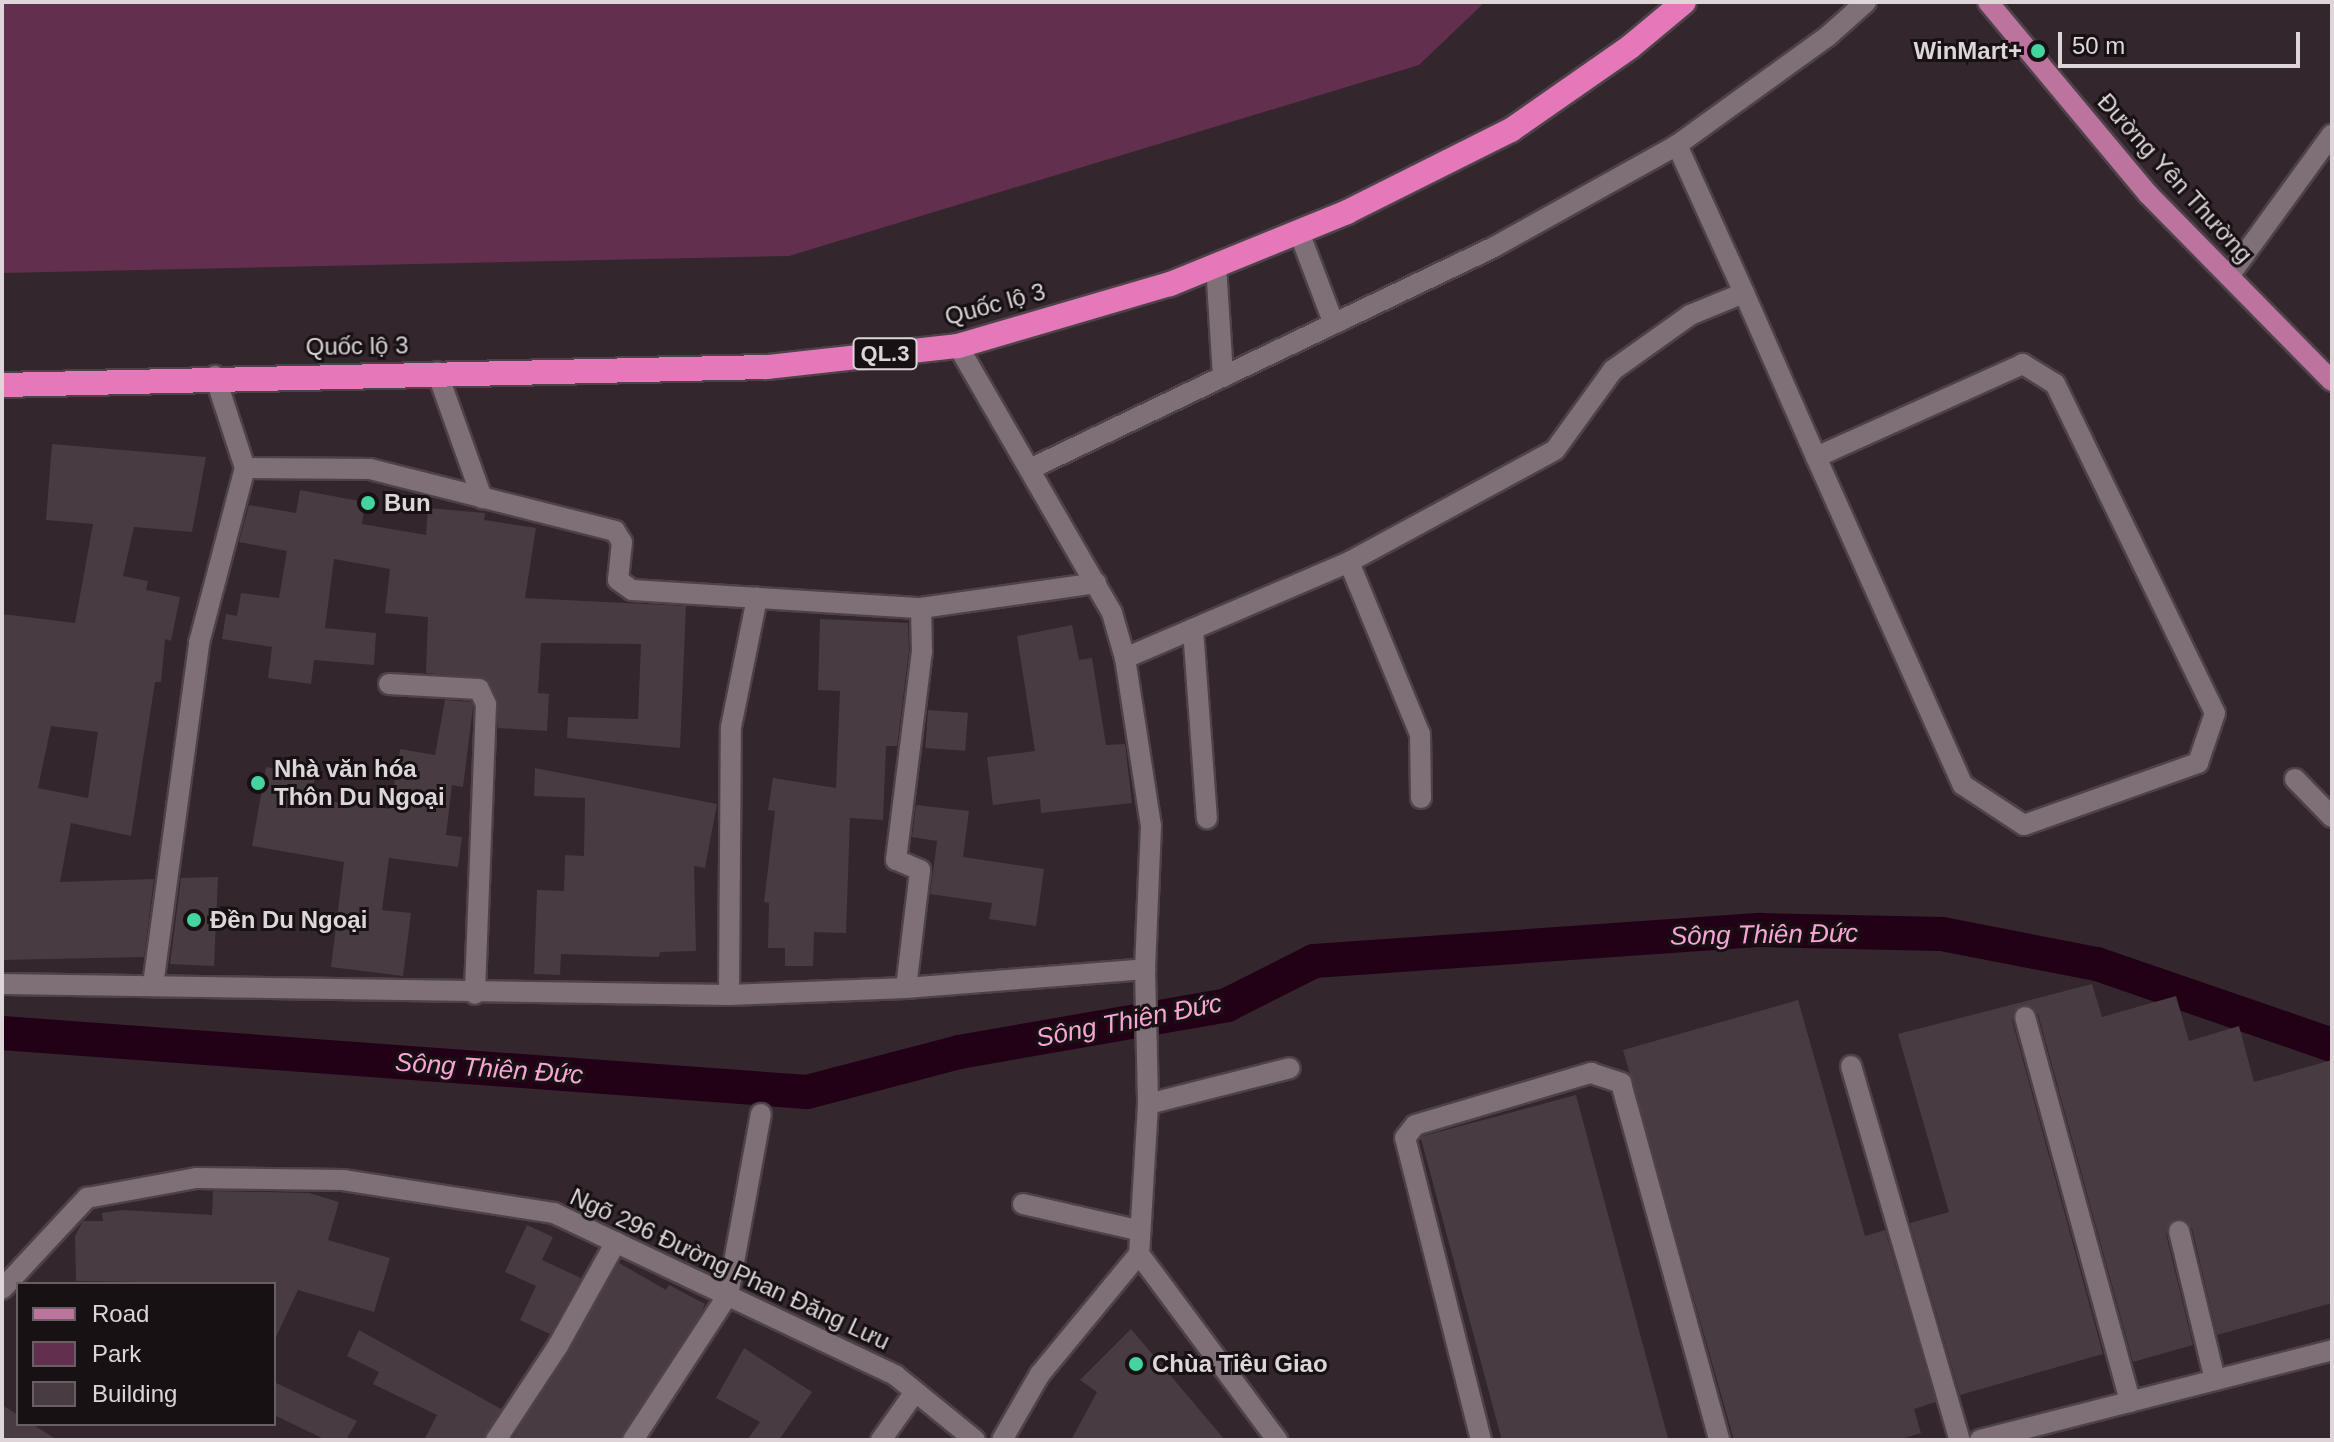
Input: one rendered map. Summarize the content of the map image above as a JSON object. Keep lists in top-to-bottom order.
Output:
{
  "streets": {
    "highway": ["Quốc lộ 3", "QL.3"],
    "main road": ["Đường Yên Thường"],
    "street": ["Ngõ 296 Đường Phan Đăng Lưu"]
  },
  "water": ["Sông Thiên Đức"],
  "places": [
    "WinMart+",
    "Bun",
    "Nhà văn hóa Thôn Du Ngoại",
    "Đền Du Ngoại",
    "Chùa Tiêu Giao"
  ],
  "legend": ["Road", "Park", "Building"],
  "scale_bar": "50 m"
}
